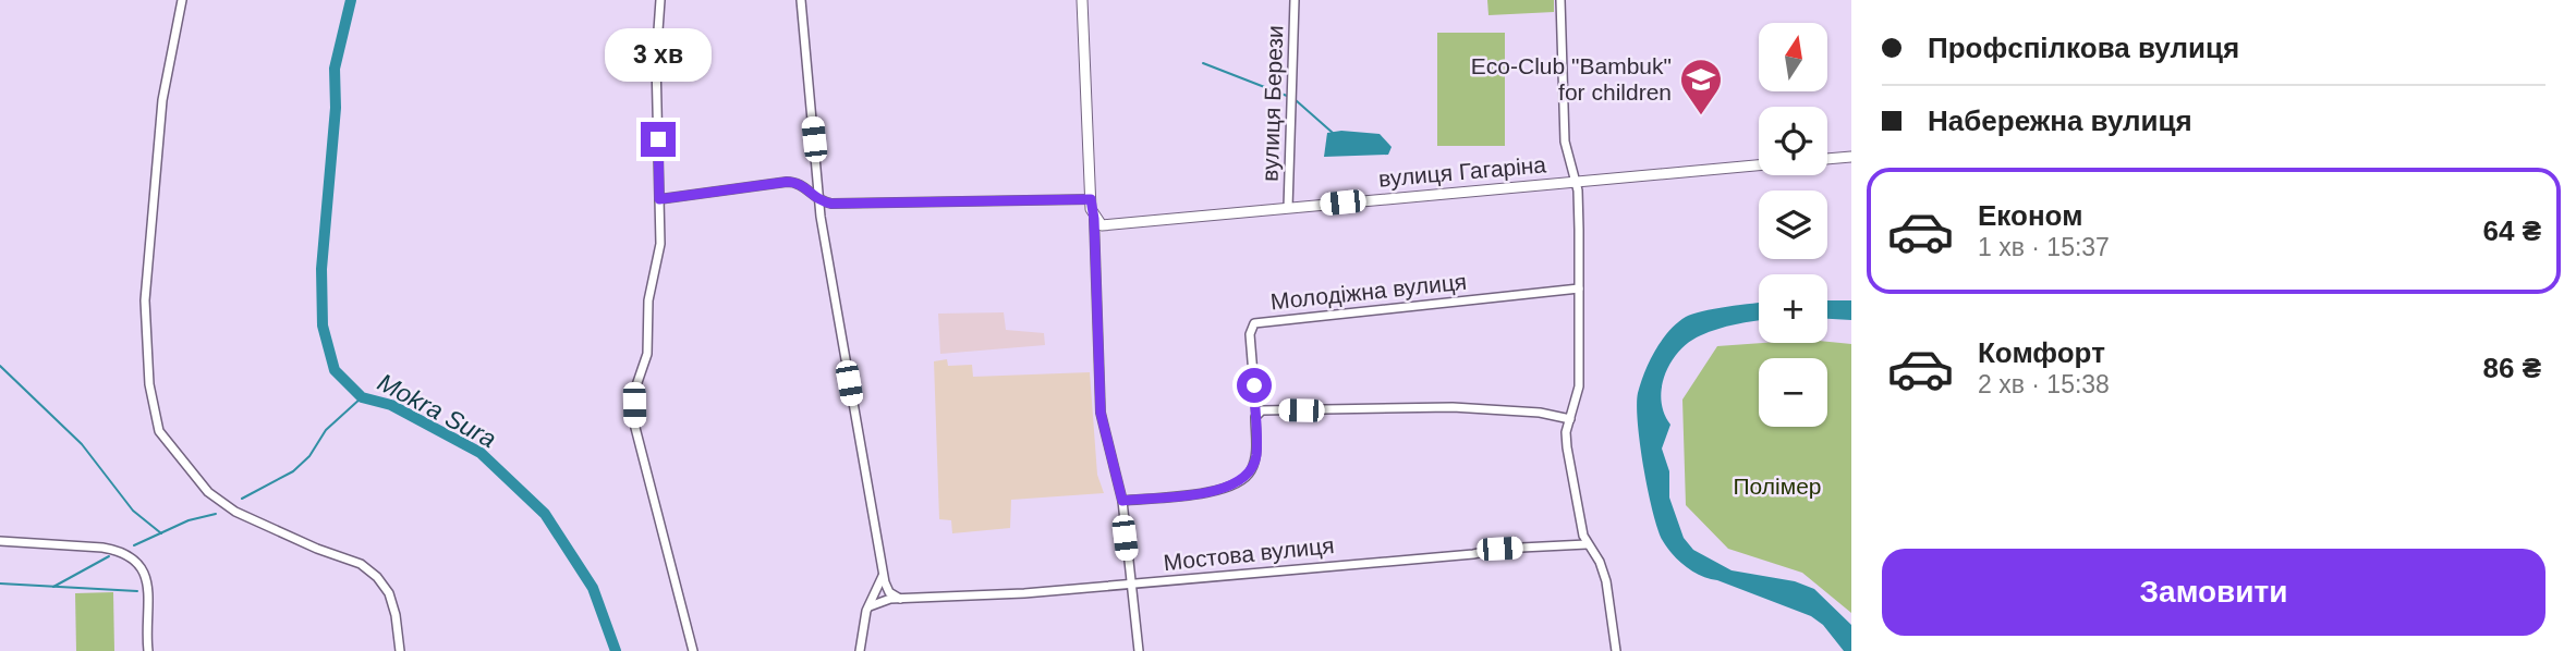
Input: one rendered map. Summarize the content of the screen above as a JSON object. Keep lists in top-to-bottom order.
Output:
{
  "streets": {
    "street": [
      "вулиця Берези",
      "вулиця Гагаріна",
      "Молодіжна вулиця",
      "Мостова вулиця"
    ]
  },
  "crossings": [
    ["вулиця Берези", "вулиця Гагаріна"]
  ],
  "water": ["Mokra Sura"],
  "parks": ["Полімер"],
  "places": {
    "school or university": ["Eco-Club \"Bambuk\" for children"]
  },
  "north": "top",
  "page": {
    "banner": ["Профспілкова вулиця", "Набережна вулиця"],
    "map_buttons": ["+", "−"],
    "bubble": "3 хв",
    "list": [
      {
        "name": "Економ",
        "note": "1 хв · 15:37",
        "value": "64 ₴"
      },
      {
        "name": "Комфорт",
        "note": "2 хв · 15:38",
        "value": "86 ₴"
      }
    ],
    "buttons": "Замовити"
  }
}
